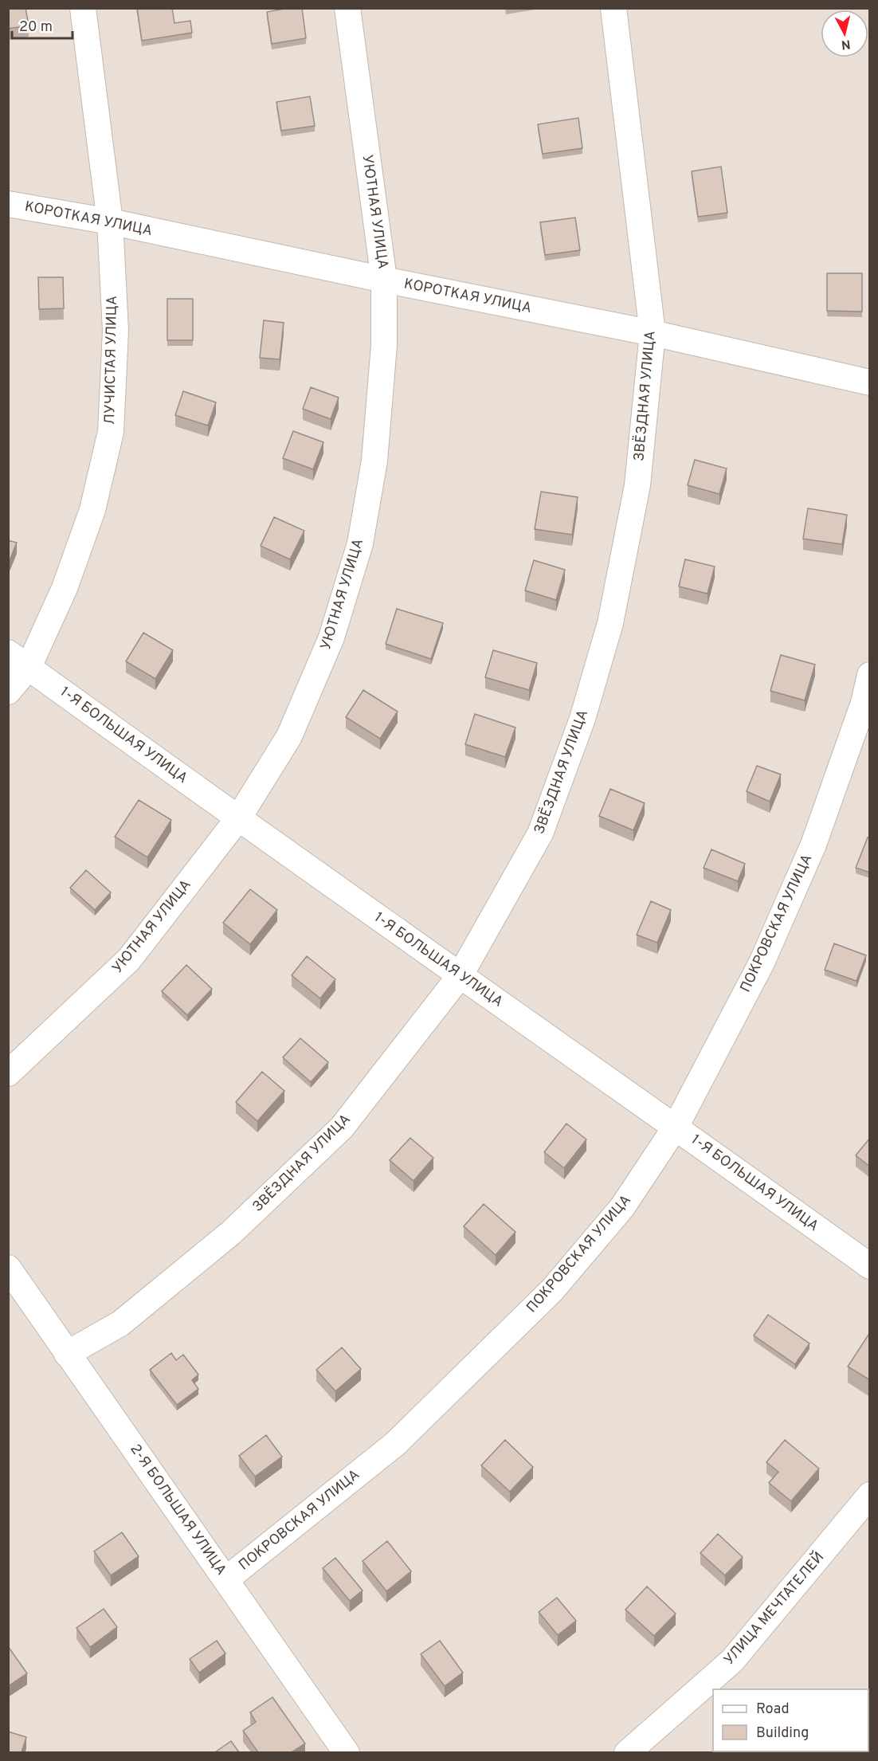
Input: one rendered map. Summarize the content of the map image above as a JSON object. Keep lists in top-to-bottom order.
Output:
{
  "streets": {
    "street": [
      "УЮТНАЯ УЛИЦА",
      "КОРОТКАЯ УЛИЦА",
      "ЛУЧИСТАЯ УЛИЦА",
      "ЗВЁЗДНАЯ УЛИЦА",
      "1-Я БОЛЬШАЯ УЛИЦА",
      "ПОКРОВСКАЯ УЛИЦА",
      "2-Я БОЛЬШАЯ УЛИЦА",
      "УЛИЦА МЕЧТАТЕЛЕЙ"
    ]
  },
  "crossings": [
    ["УЮТНАЯ УЛИЦА", "КОРОТКАЯ УЛИЦА"],
    ["УЮТНАЯ УЛИЦА", "1-Я БОЛЬШАЯ УЛИЦА"],
    ["КОРОТКАЯ УЛИЦА", "ЛУЧИСТАЯ УЛИЦА"],
    ["КОРОТКАЯ УЛИЦА", "ЗВЁЗДНАЯ УЛИЦА"],
    ["ЛУЧИСТАЯ УЛИЦА", "1-Я БОЛЬШАЯ УЛИЦА"],
    ["ЗВЁЗДНАЯ УЛИЦА", "1-Я БОЛЬШАЯ УЛИЦА"],
    ["ЗВЁЗДНАЯ УЛИЦА", "2-Я БОЛЬШАЯ УЛИЦА"],
    ["1-Я БОЛЬШАЯ УЛИЦА", "ПОКРОВСКАЯ УЛИЦА"],
    ["ПОКРОВСКАЯ УЛИЦА", "2-Я БОЛЬШАЯ УЛИЦА"]
  ],
  "legend": ["Road", "Building"],
  "scale_bar": "20 m",
  "north": "bottom"
}
